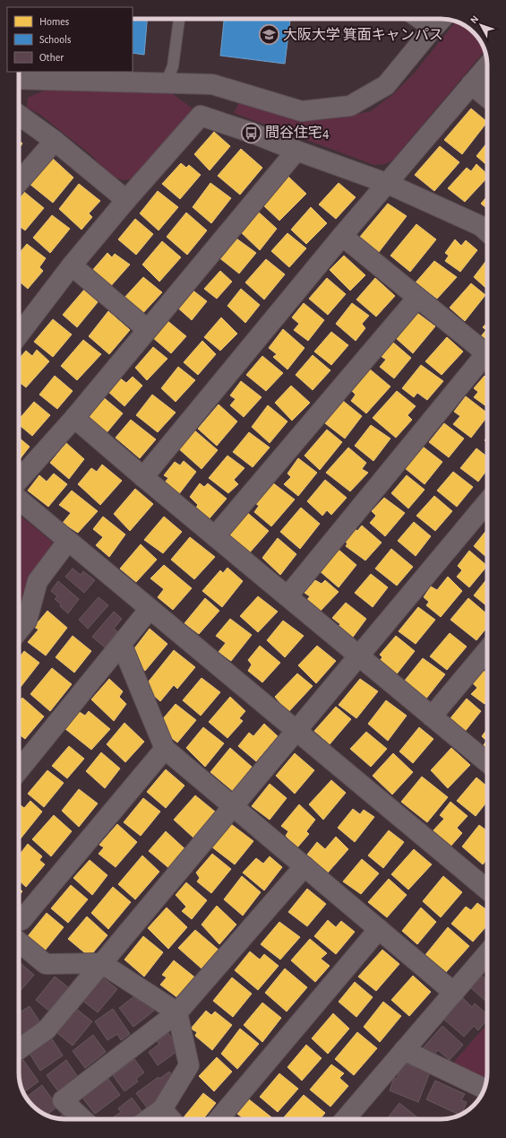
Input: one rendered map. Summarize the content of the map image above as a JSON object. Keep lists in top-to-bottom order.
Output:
{
  "places": {
    "school or university": ["大阪大学 箕面キャンパス"],
    "bus stop": ["間谷住宅4"]
  },
  "legend": ["Homes", "Schools", "Other"],
  "north": "top left"
}
